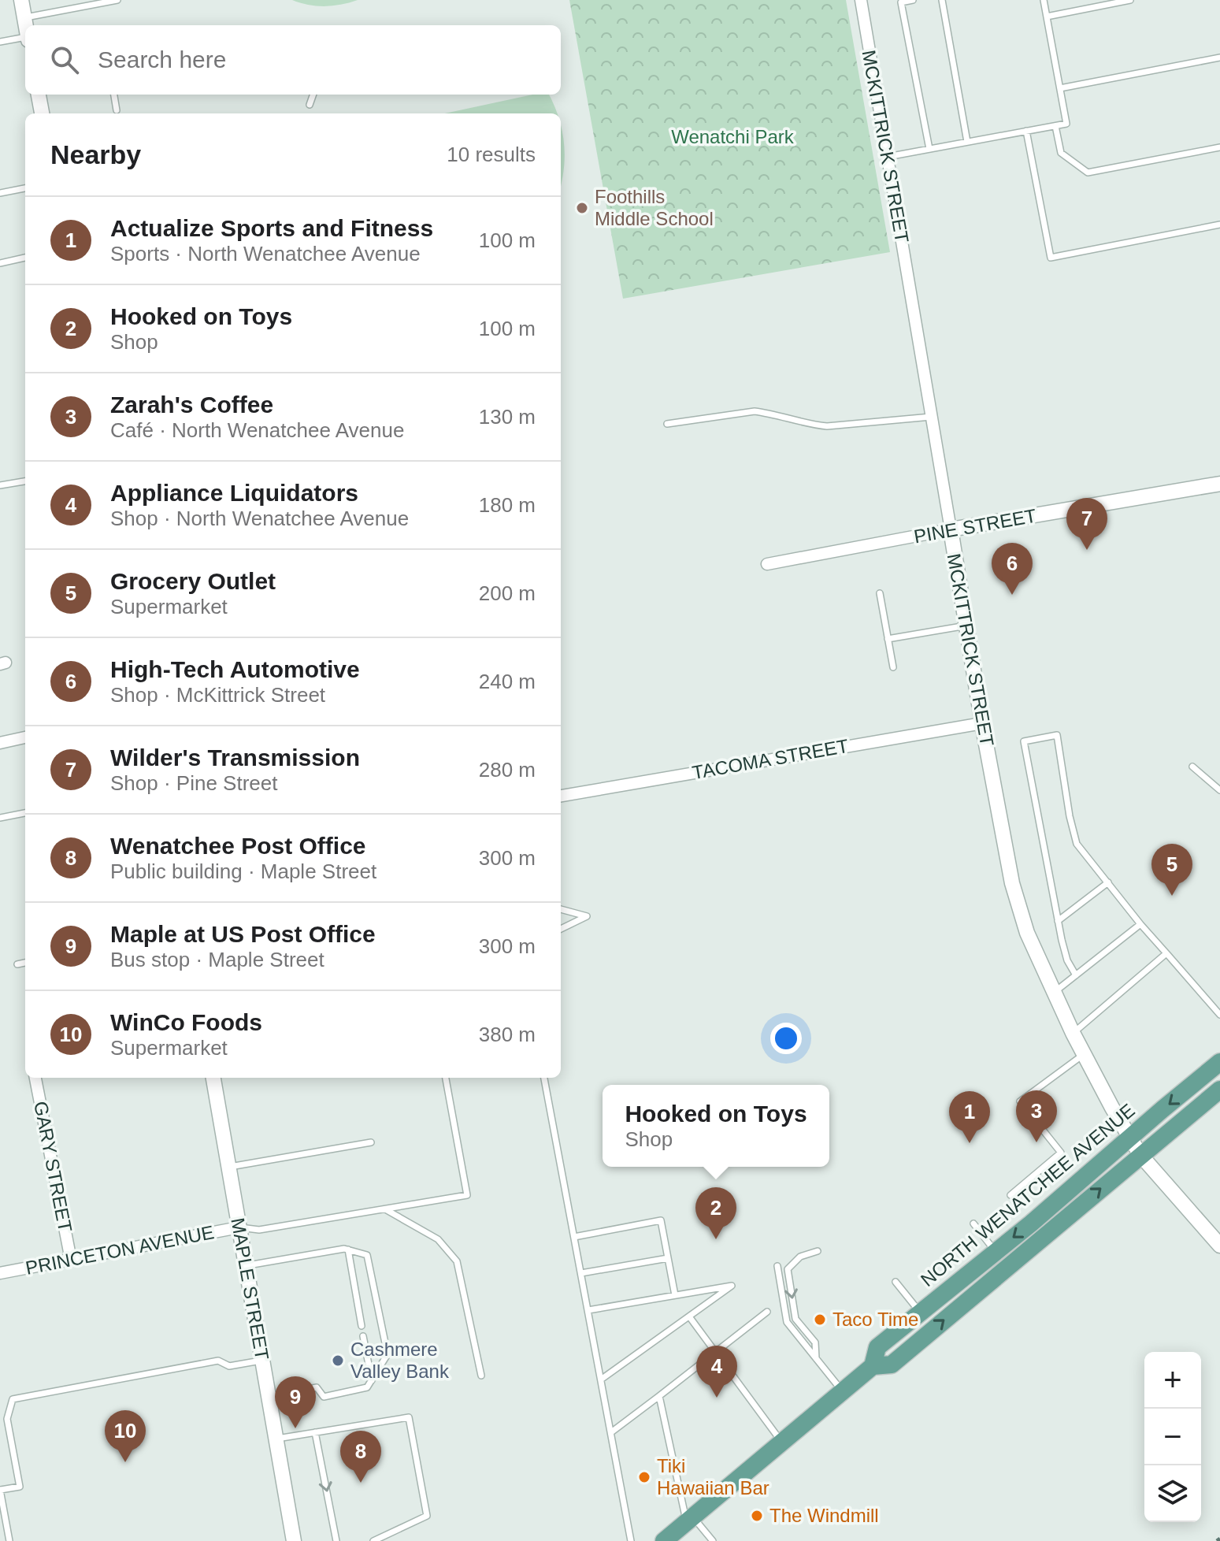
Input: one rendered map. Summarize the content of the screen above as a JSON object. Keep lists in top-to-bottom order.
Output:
{
  "streets": {
    "main road": ["NORTH WENATCHEE AVENUE"],
    "street": [
      "MCKITTRICK STREET",
      "PINE STREET",
      "TACOMA STREET",
      "GARY STREET",
      "PRINCETON AVENUE",
      "MAPLE STREET"
    ]
  },
  "crossings": [
    ["MCKITTRICK STREET", "PINE STREET"],
    ["MCKITTRICK STREET", "TACOMA STREET"],
    ["MCKITTRICK STREET", "NORTH WENATCHEE AVENUE"],
    ["GARY STREET", "PRINCETON AVENUE"],
    ["PRINCETON AVENUE", "MAPLE STREET"]
  ],
  "parks": ["Wenatchi Park"],
  "places": [
    "Foothills Middle School",
    "Taco Time",
    "Cashmere Valley Bank",
    "Tiki Hawaiian Bar",
    "The Windmill"
  ],
  "page": {
    "search": "Search here",
    "heading": ["Nearby", "10 results"],
    "list": [
      {
        "mark": "1",
        "name": "Actualize Sports and Fitness",
        "note": "Sports · North Wenatchee Avenue",
        "value": "100 m"
      },
      {
        "mark": "2",
        "name": "Hooked on Toys",
        "note": "Shop",
        "value": "100 m"
      },
      {
        "mark": "3",
        "name": "Zarah's Coffee",
        "note": "Café · North Wenatchee Avenue",
        "value": "130 m"
      },
      {
        "mark": "4",
        "name": "Appliance Liquidators",
        "note": "Shop · North Wenatchee Avenue",
        "value": "180 m"
      },
      {
        "mark": "5",
        "name": "Grocery Outlet",
        "note": "Supermarket",
        "value": "200 m"
      },
      {
        "mark": "6",
        "name": "High-Tech Automotive",
        "note": "Shop · McKittrick Street",
        "value": "240 m"
      },
      {
        "mark": "7",
        "name": "Wilder's Transmission",
        "note": "Shop · Pine Street",
        "value": "280 m"
      },
      {
        "mark": "8",
        "name": "Wenatchee Post Office",
        "note": "Public building · Maple Street",
        "value": "300 m"
      },
      {
        "mark": "9",
        "name": "Maple at US Post Office",
        "note": "Bus stop · Maple Street",
        "value": "300 m"
      },
      {
        "mark": "10",
        "name": "WinCo Foods",
        "note": "Supermarket",
        "value": "380 m"
      }
    ],
    "pins": [
      "7",
      "6",
      "5",
      "3",
      "1",
      "2",
      "4",
      "9",
      "10",
      "8"
    ],
    "popup": ["Hooked on Toys", "Shop"],
    "map_buttons": ["+", "−"]
  }
}
